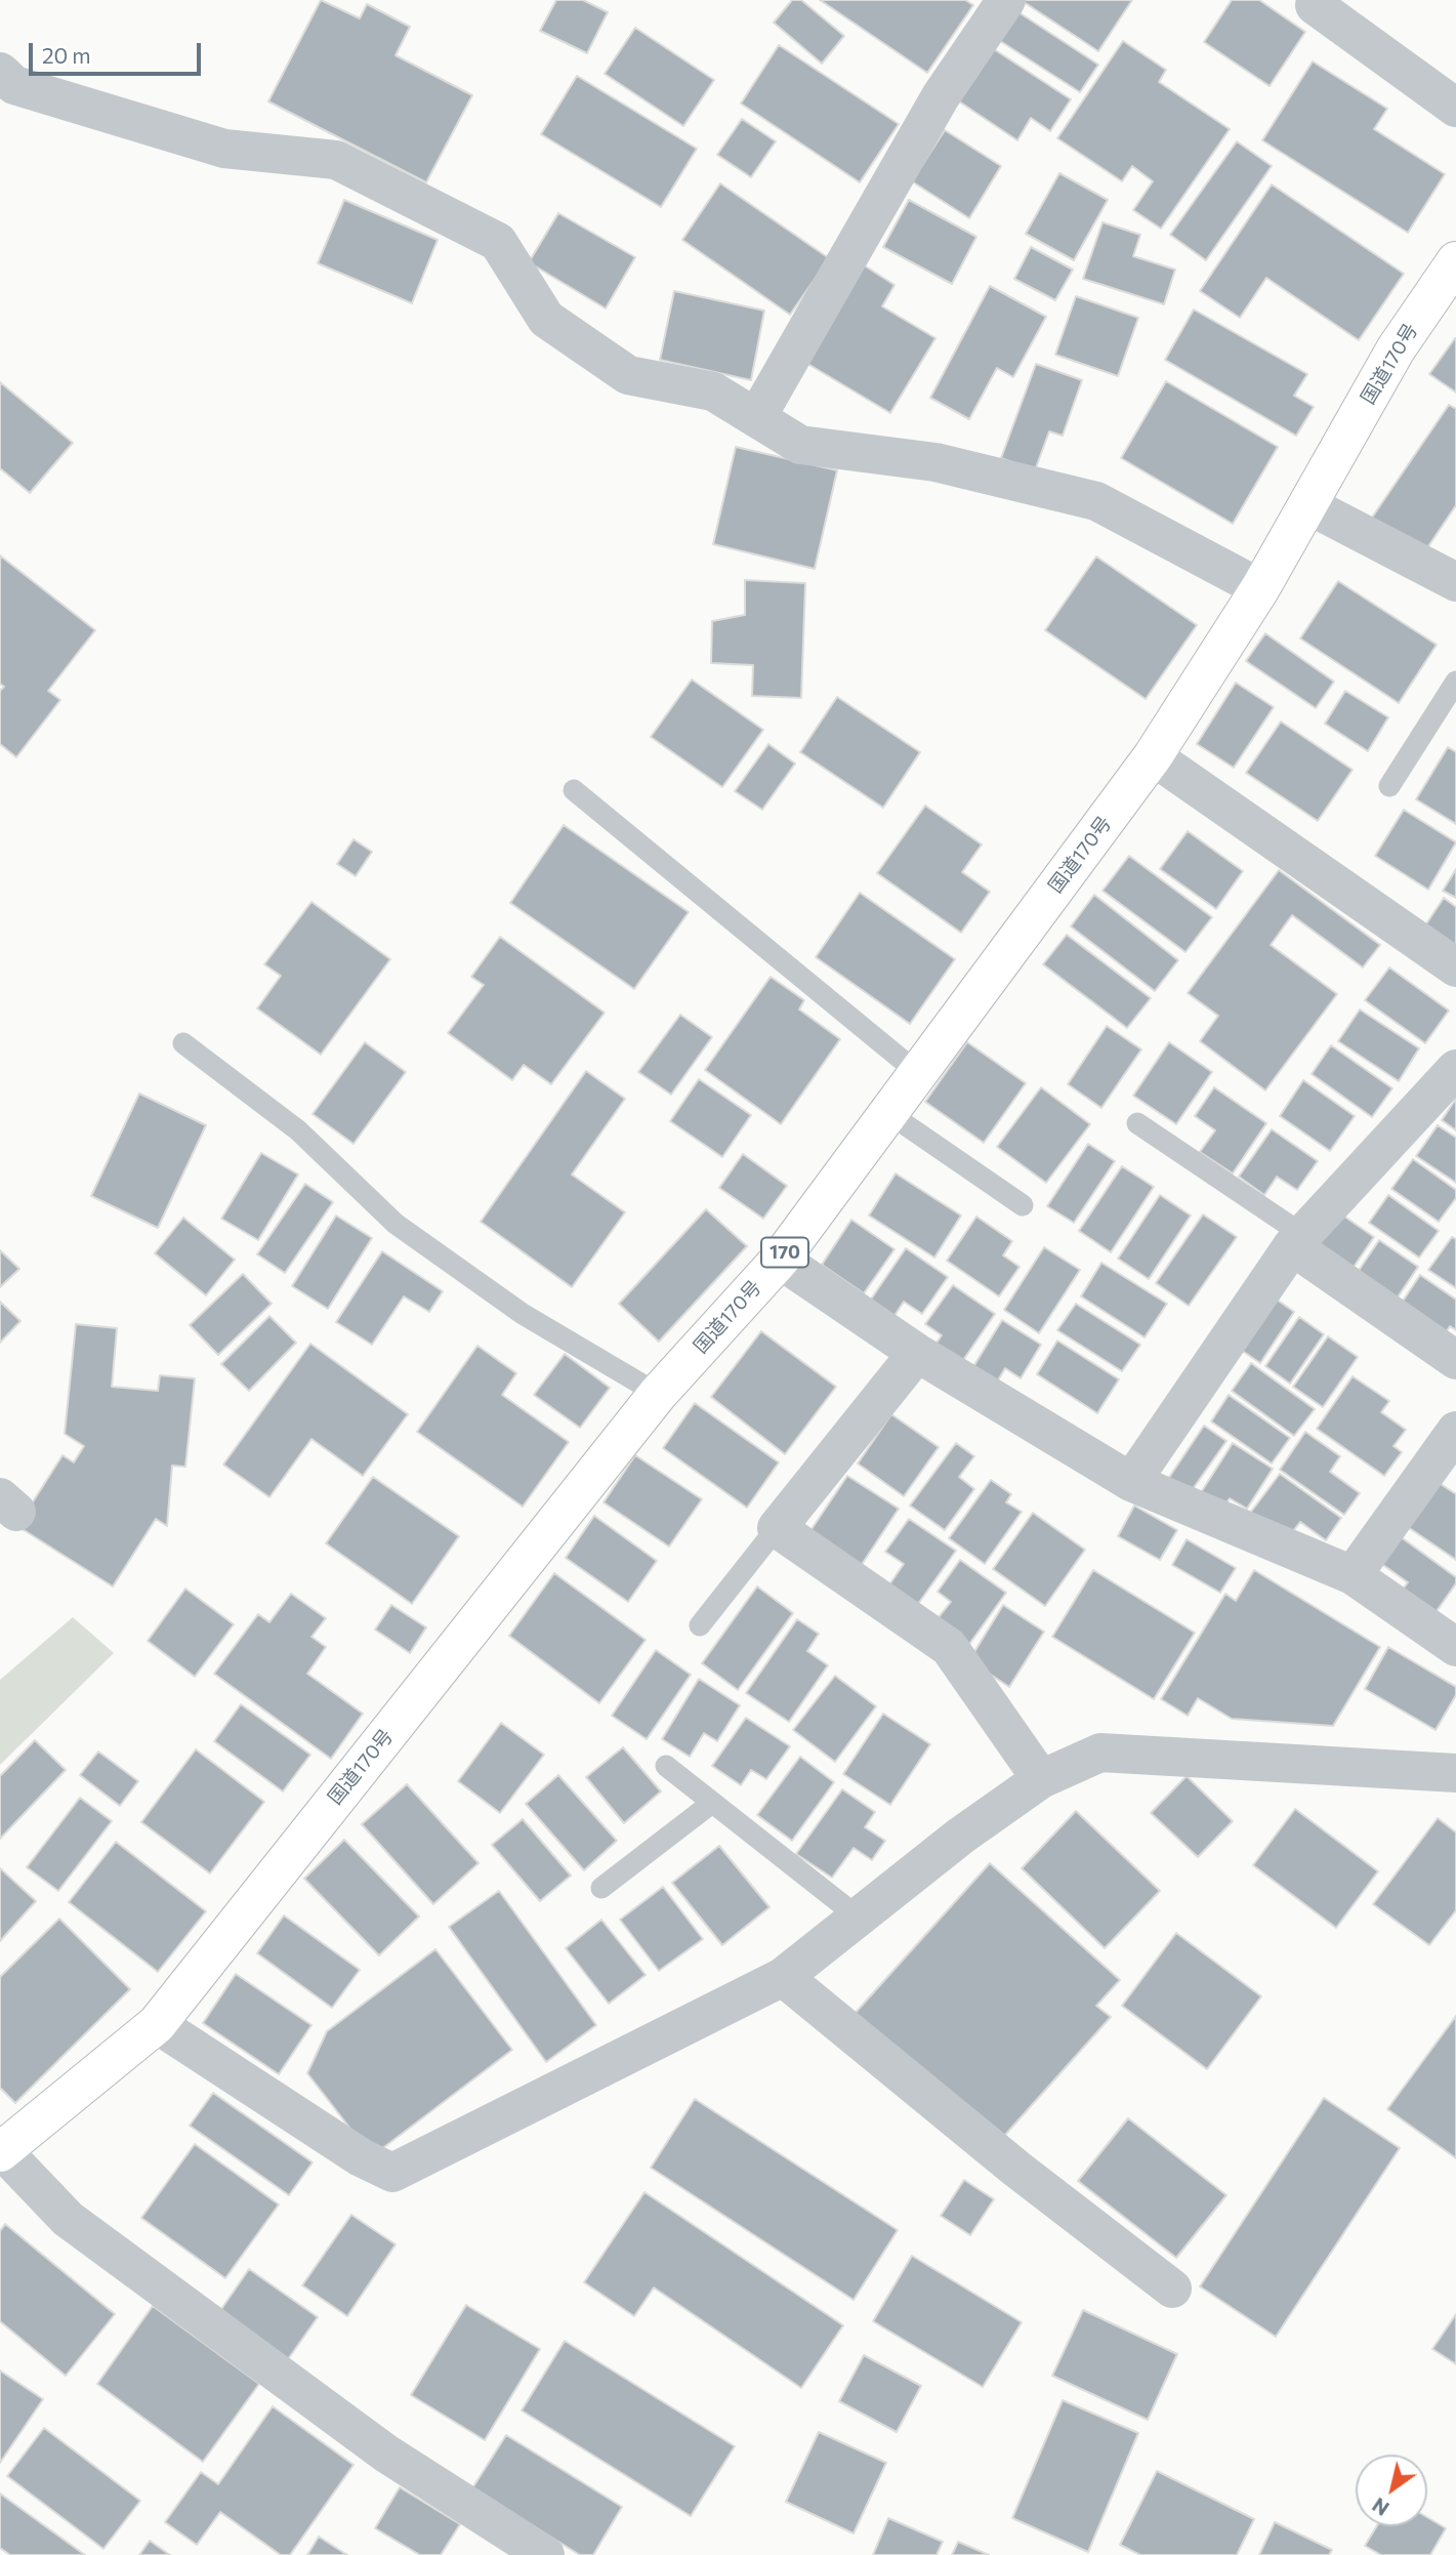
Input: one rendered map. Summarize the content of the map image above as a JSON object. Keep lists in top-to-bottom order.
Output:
{
  "streets": {
    "highway": ["国道170号", "170"]
  },
  "scale_bar": "20 m",
  "north": "bottom left"
}
